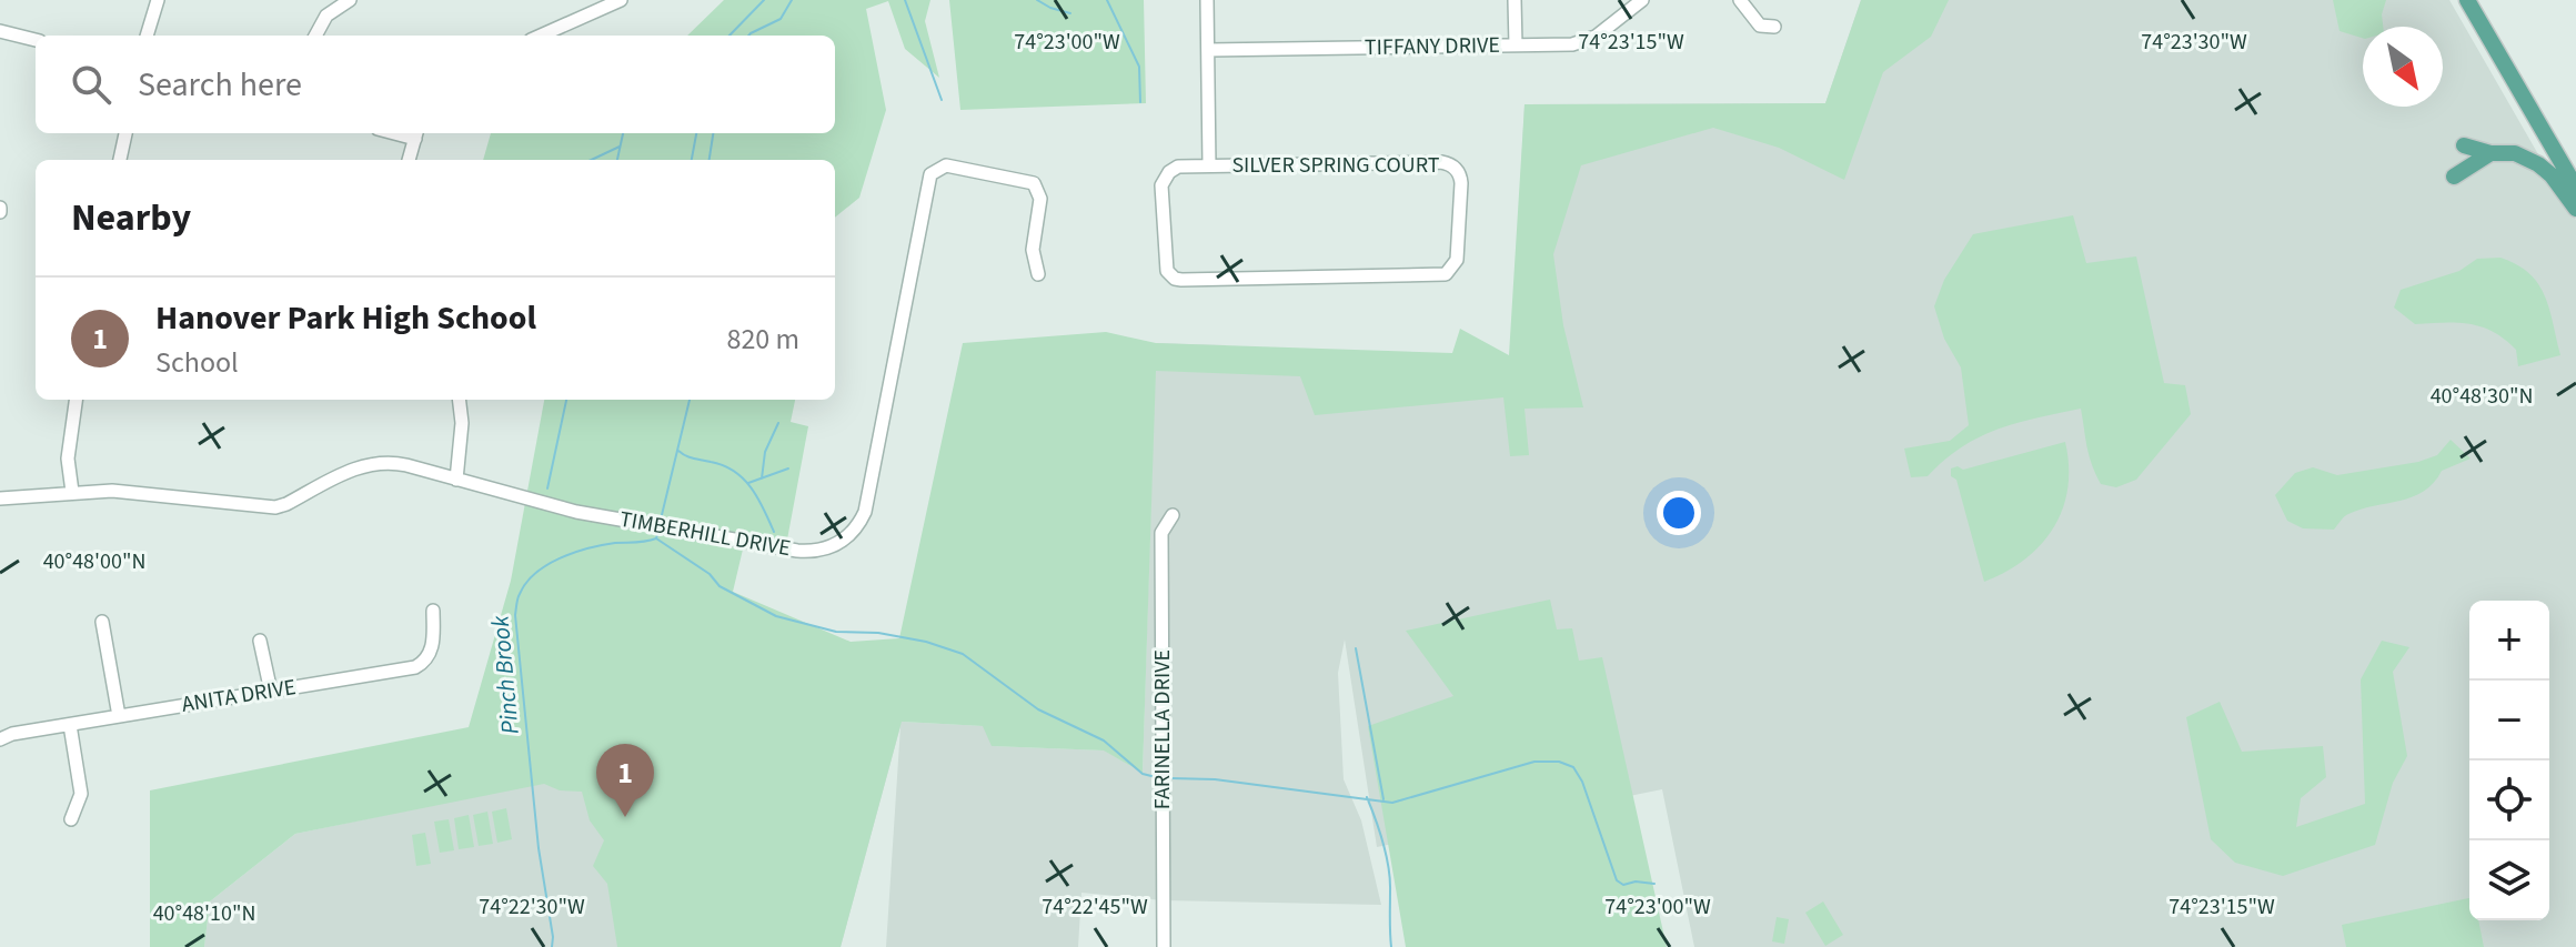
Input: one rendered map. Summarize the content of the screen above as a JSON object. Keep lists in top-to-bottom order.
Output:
{
  "streets": {
    "street": [
      "TIFFANY DRIVE",
      "SILVER SPRING COURT",
      "TIMBERHILL DRIVE",
      "ANITA DRIVE",
      "FARINELLA DRIVE"
    ]
  },
  "water": ["Pinch Brook"],
  "north": "bottom right",
  "page": {
    "search": "Search here",
    "heading": "Nearby",
    "list": [
      {
        "mark": "1",
        "name": "Hanover Park High School",
        "note": "School",
        "value": "820 m"
      }
    ],
    "map_buttons": ["+", "−"],
    "pins": "1"
  },
  "coordinates": [
    "74°23'00\"W",
    "74°23'15\"W",
    "74°23'30\"W",
    "40°48'30\"N",
    "40°48'00\"N",
    "74°22'30\"W",
    "74°22'45\"W",
    "40°48'10\"N"
  ]
}
